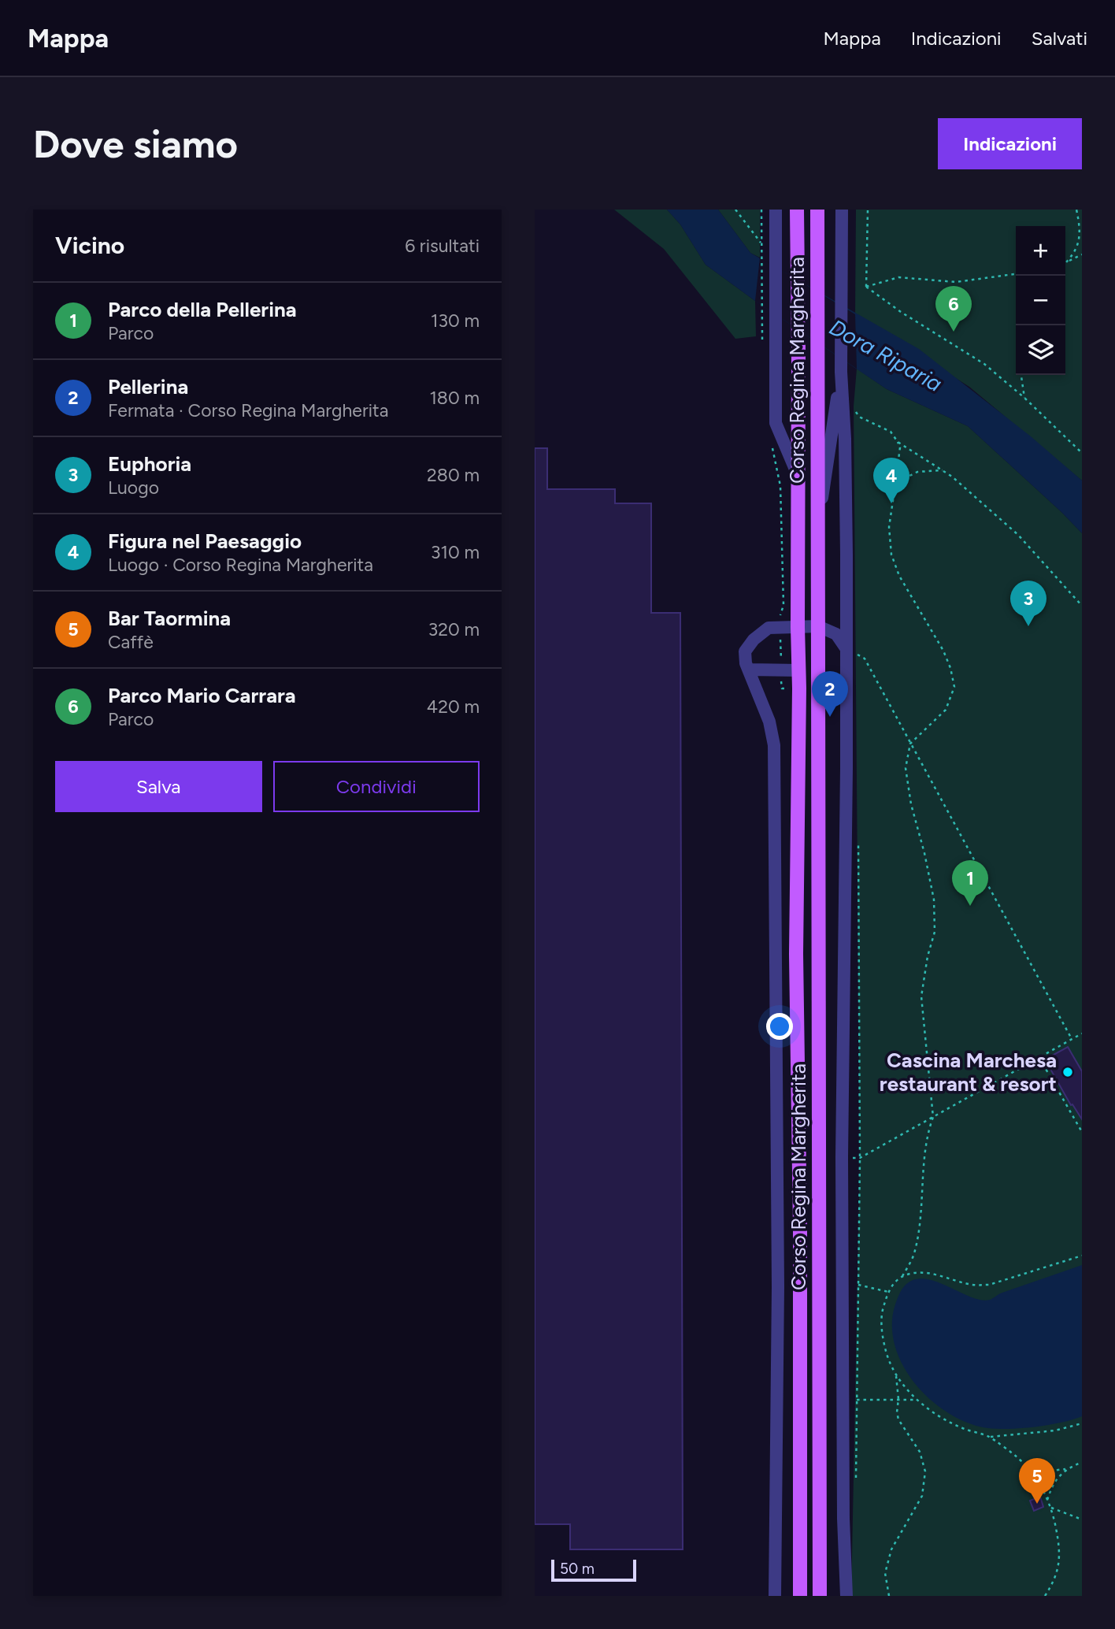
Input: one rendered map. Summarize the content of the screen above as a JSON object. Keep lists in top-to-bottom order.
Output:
{
  "streets": {
    "main road": ["Corso Regina Margherita"]
  },
  "water": ["Dora Riparia"],
  "places": ["Cascina Marchesa restaurant & resort"],
  "scale_bar": "50 m",
  "page": {
    "header": "Mappa",
    "nav": ["Mappa", "Indicazioni", "Salvati"],
    "buttons": [
      "Indicazioni",
      ["Salva", "Condividi"]
    ],
    "title": "Dove siamo",
    "heading": ["Vicino", "6 risultati"],
    "map_buttons": ["+", "−"],
    "list": [
      {
        "mark": "1",
        "name": "Parco della Pellerina",
        "note": "Parco",
        "value": "130 m"
      },
      {
        "mark": "2",
        "name": "Pellerina",
        "note": "Fermata · Corso Regina Margherita",
        "value": "180 m"
      },
      {
        "mark": "3",
        "name": "Euphoria",
        "note": "Luogo",
        "value": "280 m"
      },
      {
        "mark": "4",
        "name": "Figura nel Paesaggio",
        "note": "Luogo · Corso Regina Margherita",
        "value": "310 m"
      },
      {
        "mark": "5",
        "name": "Bar Taormina",
        "note": "Caffè",
        "value": "320 m"
      },
      {
        "mark": "6",
        "name": "Parco Mario Carrara",
        "note": "Parco",
        "value": "420 m"
      }
    ],
    "pins": [
      "6",
      "4",
      "3",
      "2",
      "1",
      "5"
    ],
    "scale": "50 m"
  }
}
